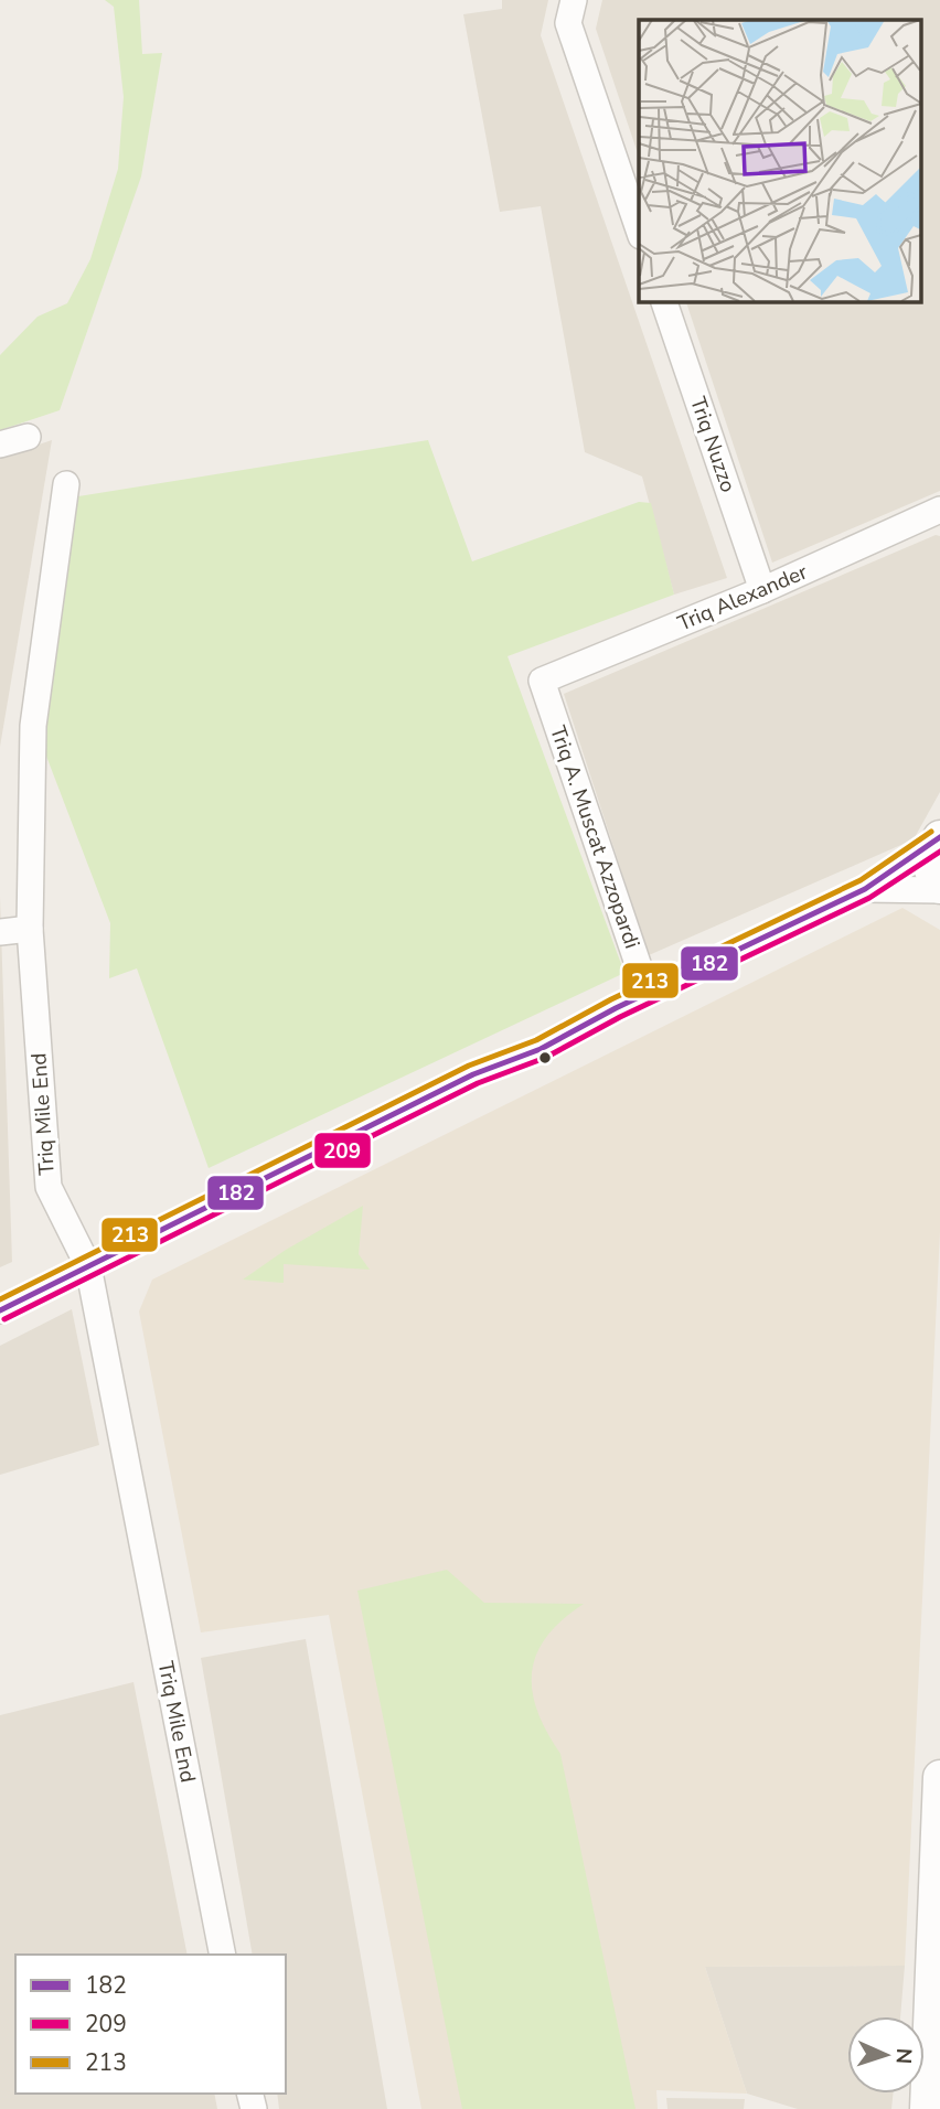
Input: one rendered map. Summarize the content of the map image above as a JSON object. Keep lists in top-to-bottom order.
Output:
{
  "streets": {
    "street": [
      "Triq Nuzzo",
      "Triq Alexander",
      "Triq A. Muscat Azzopardi",
      "Triq Mile End"
    ]
  },
  "crossings": [
    ["Triq Nuzzo", "Triq Alexander"],
    ["Triq Alexander", "Triq A. Muscat Azzopardi"]
  ],
  "lines": ["transit line 213", "transit line 182", "transit line 209"],
  "legend": ["182", "209", "213"],
  "north": "right"
}
